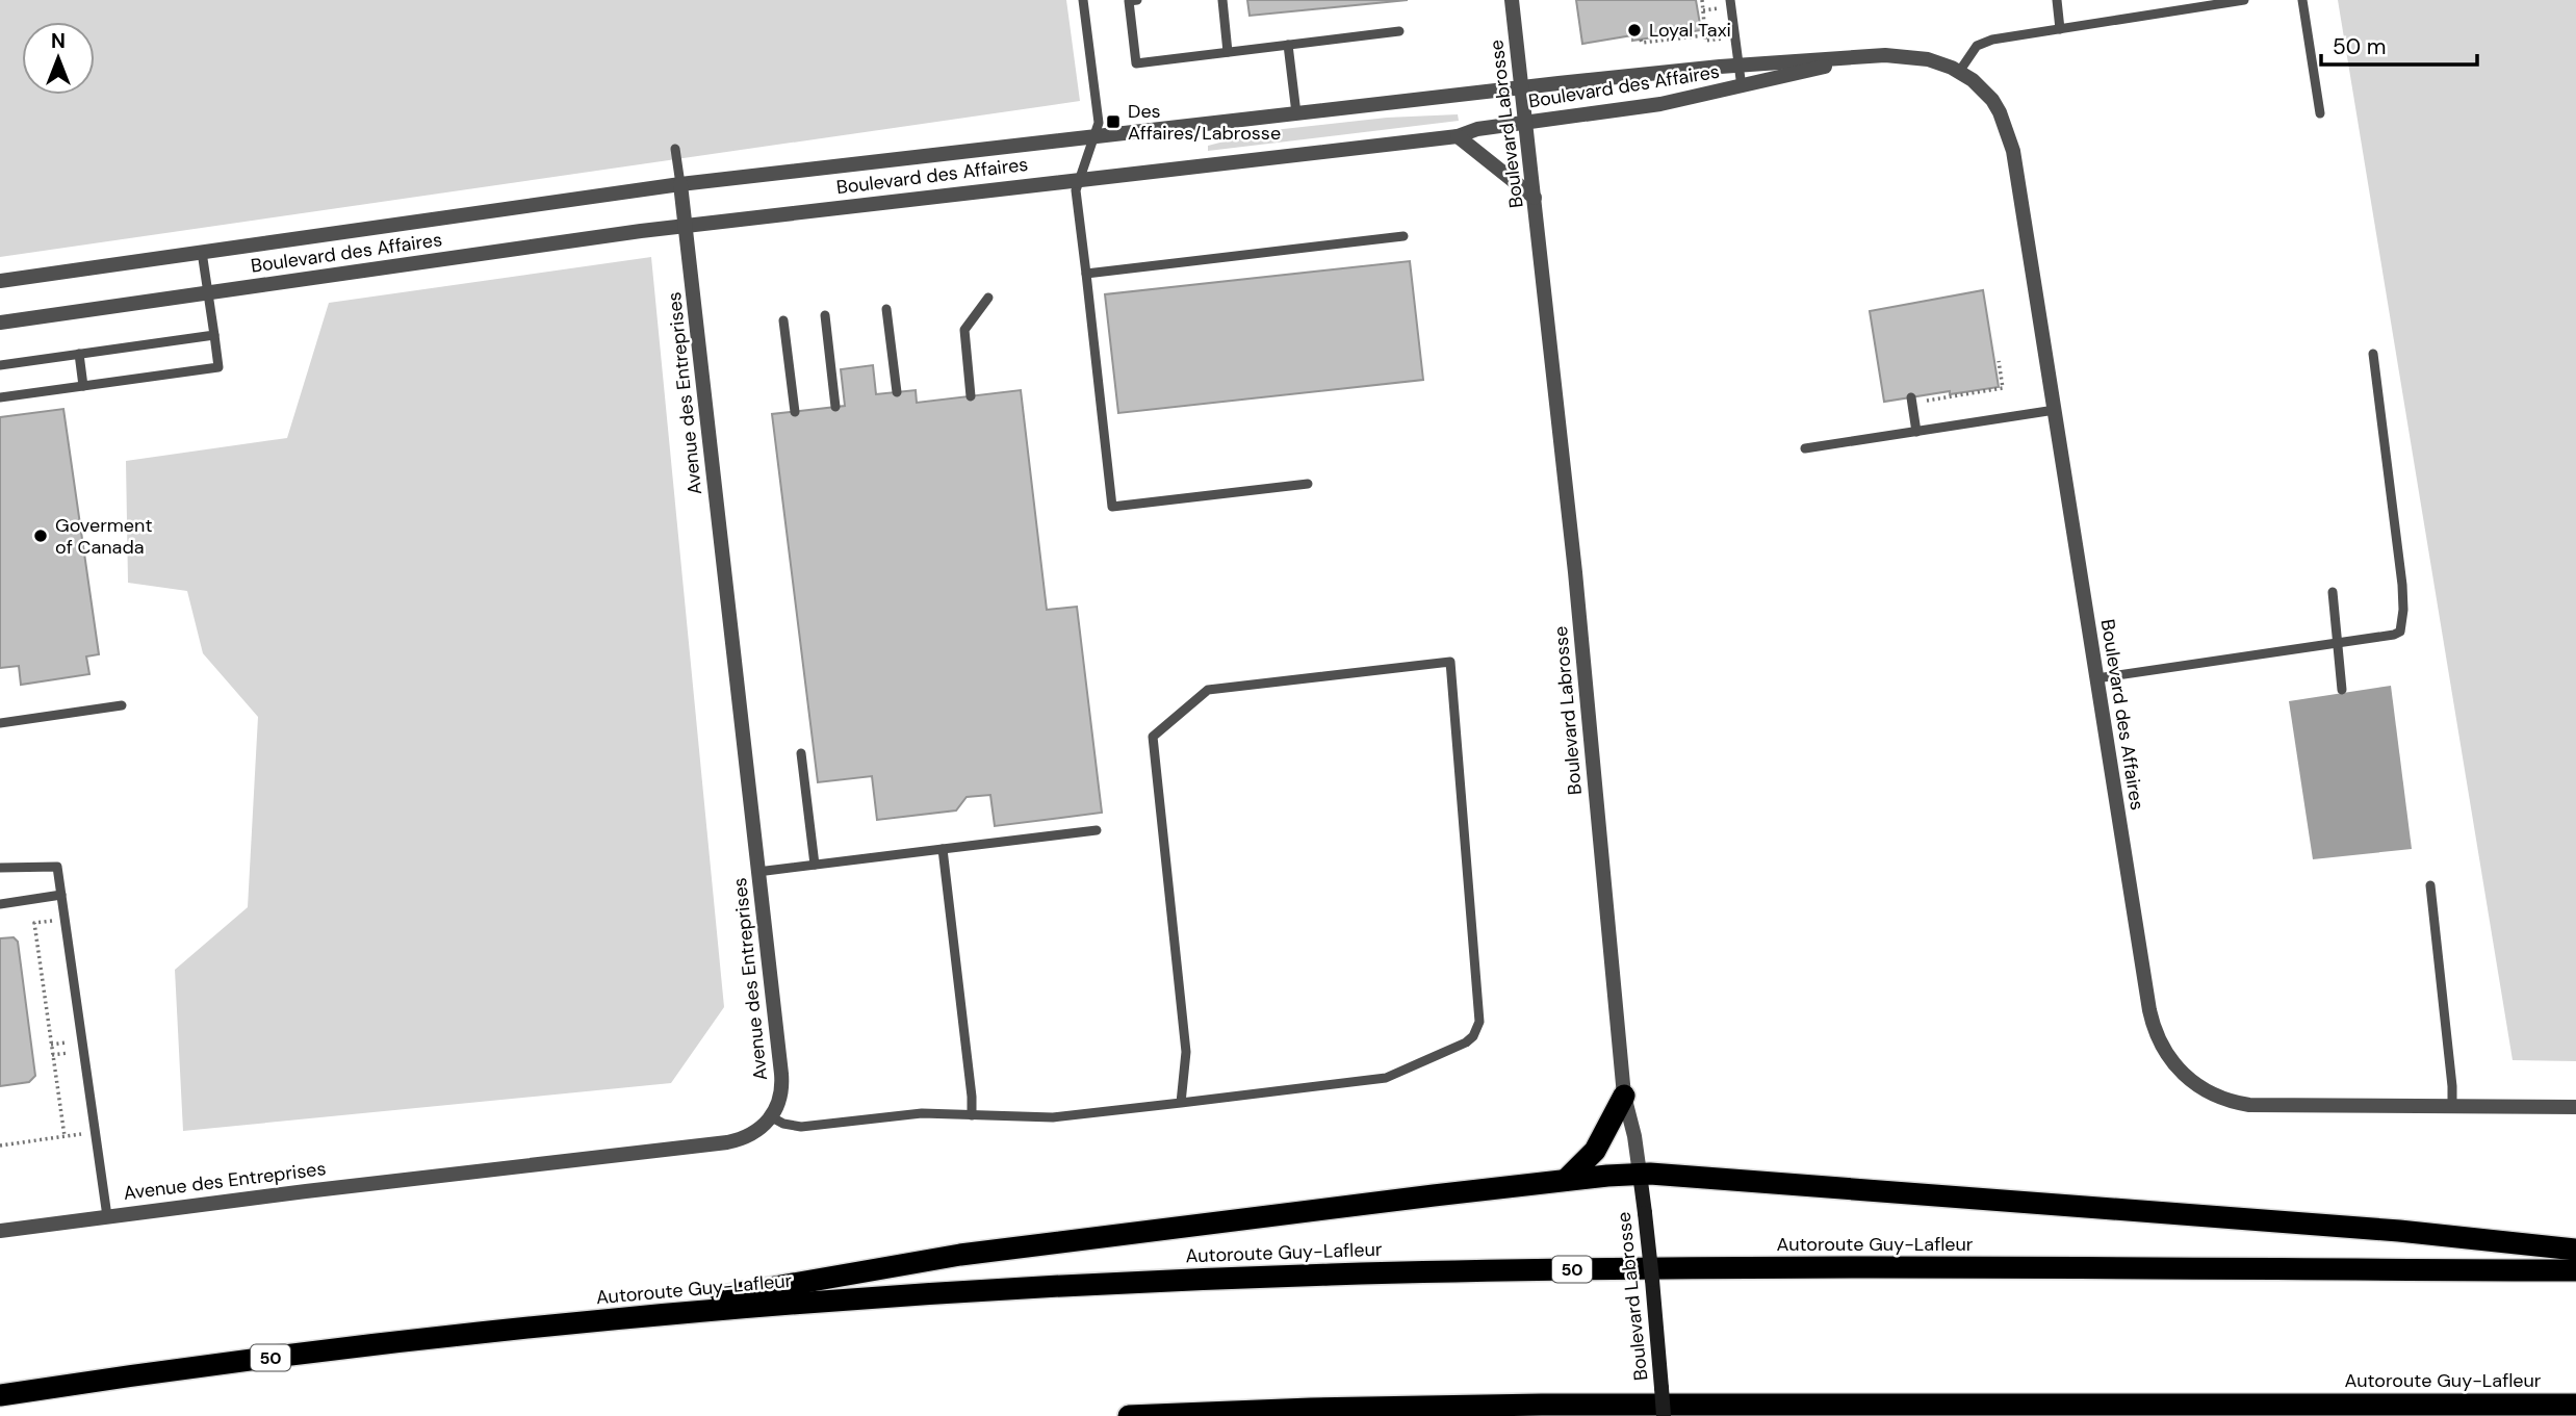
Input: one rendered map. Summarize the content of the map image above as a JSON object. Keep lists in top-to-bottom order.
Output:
{
  "streets": {
    "highway": ["Autoroute Guy-Lafleur", "50"],
    "main road": ["Boulevard Labrosse"],
    "street": ["Boulevard des Affaires", "Avenue des Entreprises"]
  },
  "crossings": [
    ["Boulevard des Affaires", "Boulevard Labrosse"],
    ["Boulevard des Affaires", "Avenue des Entreprises"]
  ],
  "places": {
    "other": ["Loyal Taxi", "Goverment of Canada"],
    "transit": ["Des Affaires/Labrosse"]
  },
  "scale_bar": "50 m",
  "north": "top"
}
